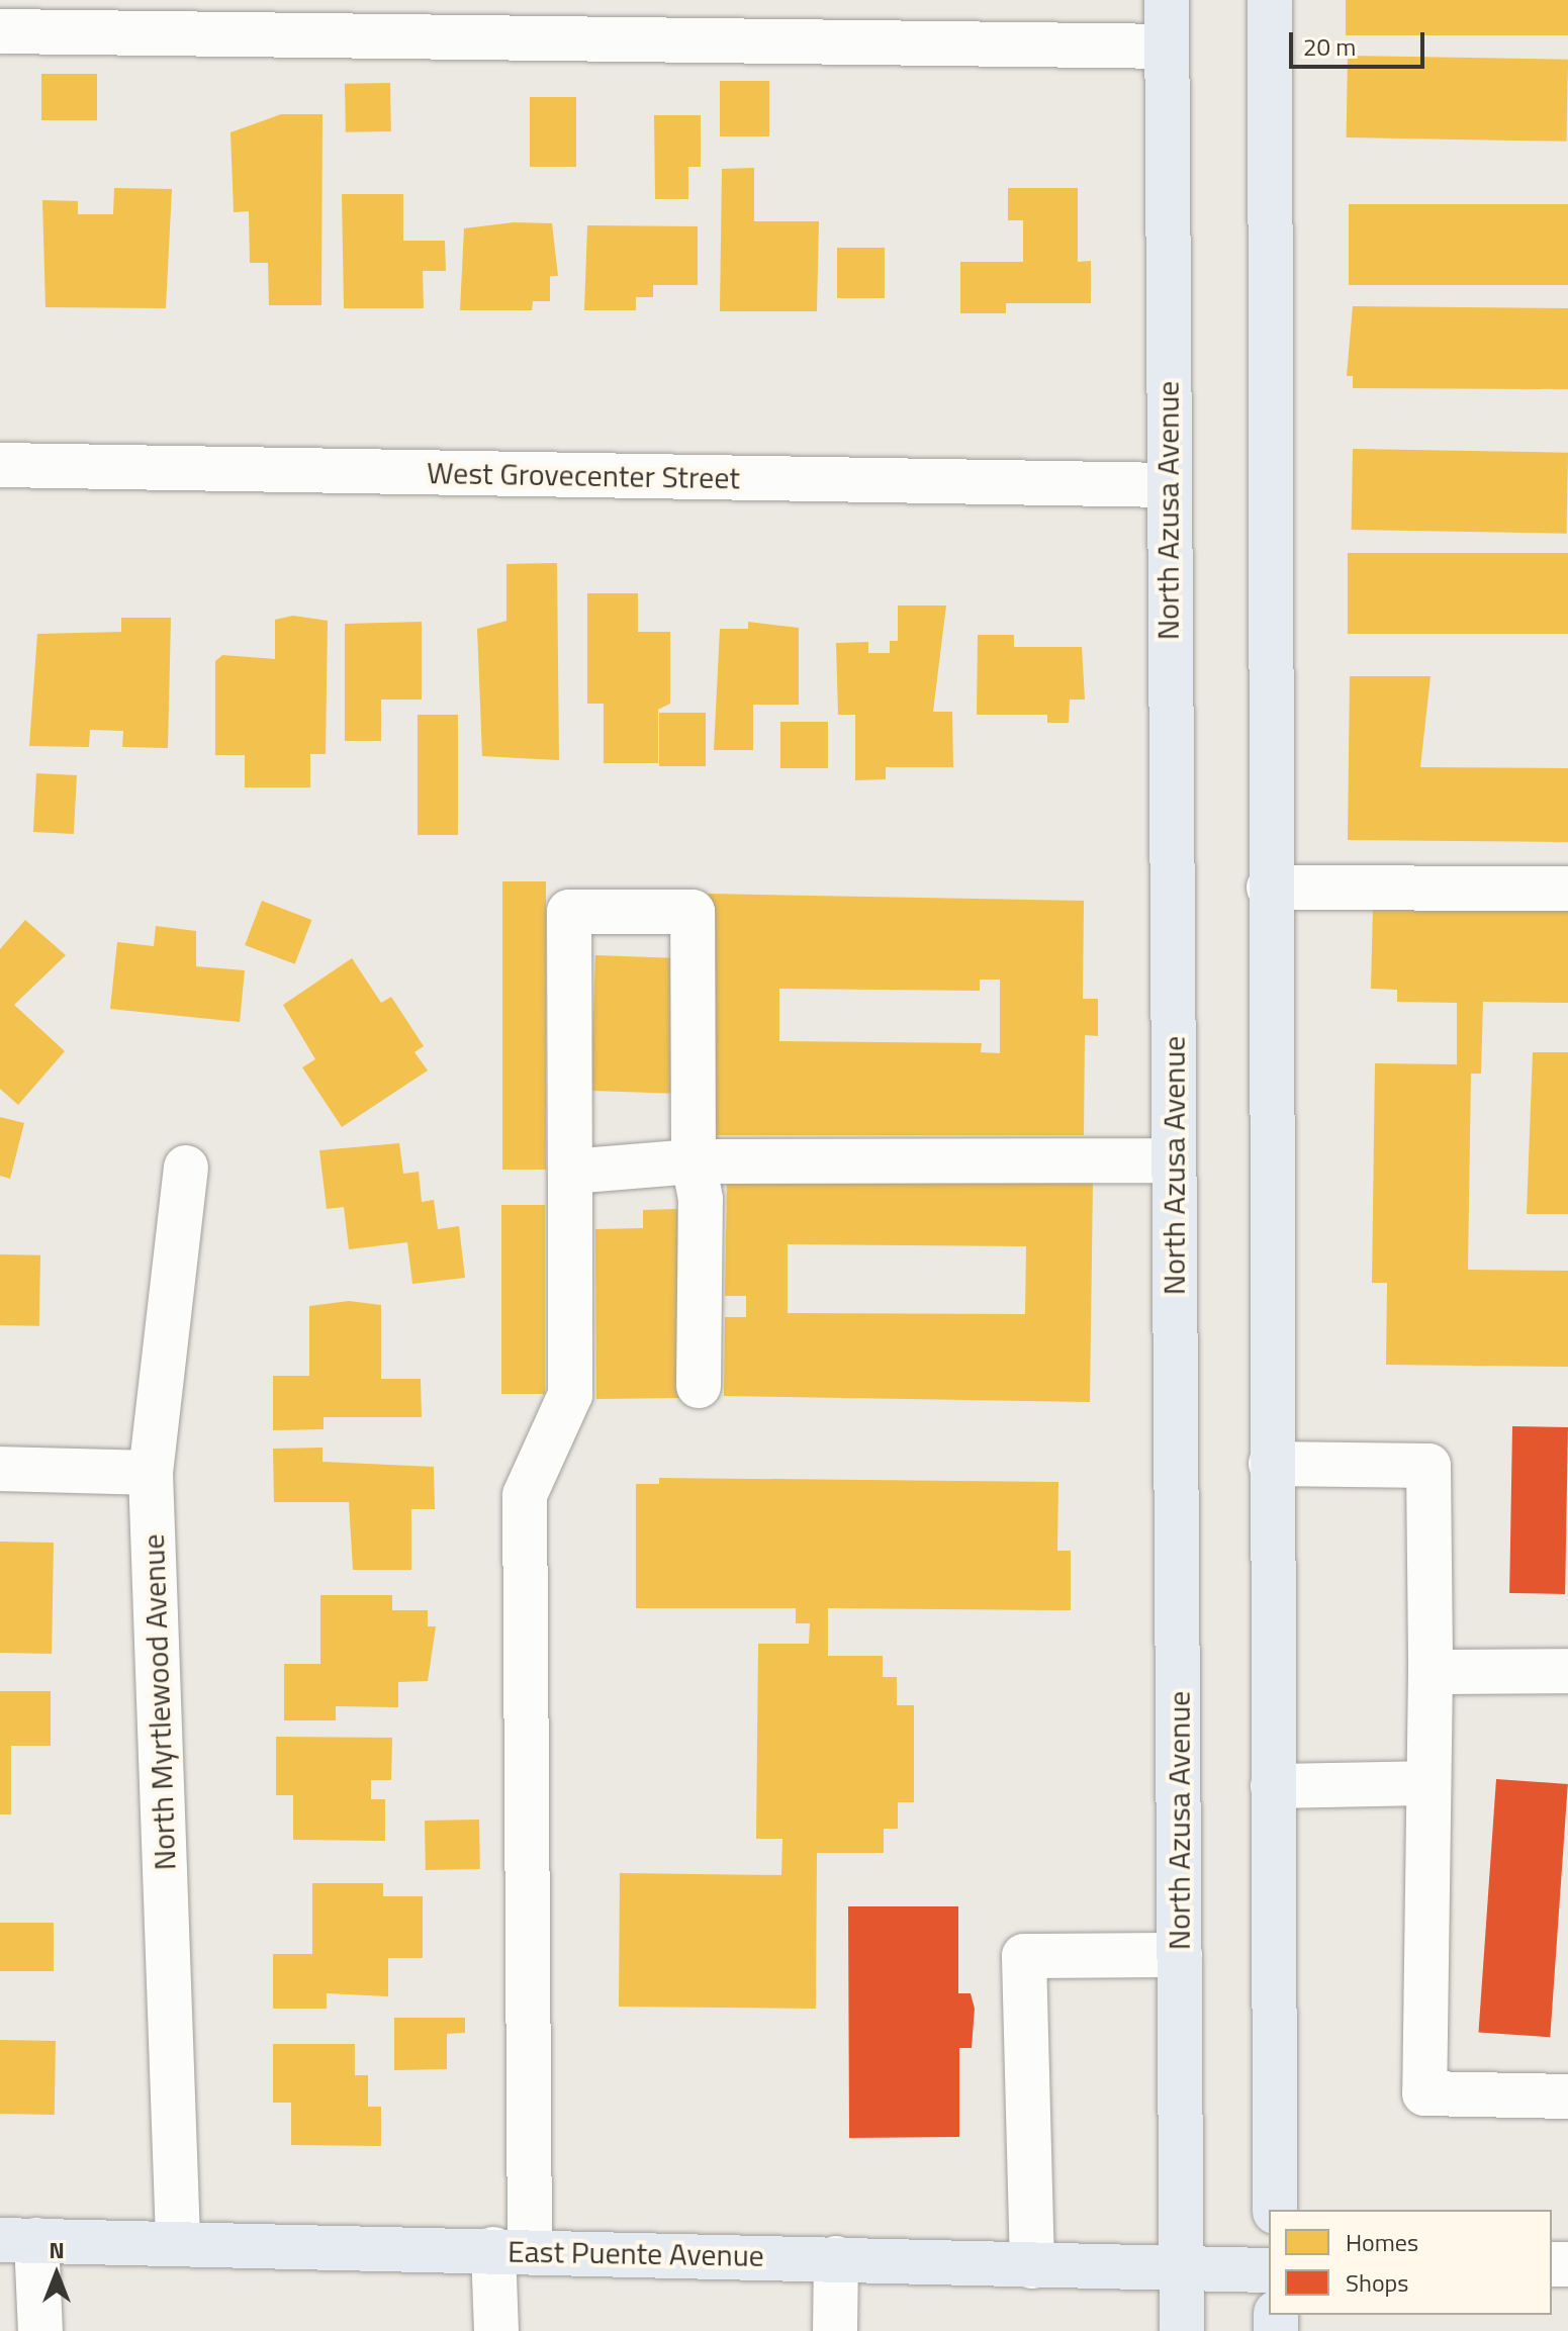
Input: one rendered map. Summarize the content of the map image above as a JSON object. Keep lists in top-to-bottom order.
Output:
{
  "streets": {
    "main road": ["North Azusa Avenue", "East Puente Avenue"],
    "street": ["West Grovecenter Street", "North Myrtlewood Avenue"]
  },
  "crossings": [
    ["West Grovecenter Street", "North Azusa Avenue"],
    ["North Azusa Avenue", "East Puente Avenue"],
    ["North Myrtlewood Avenue", "East Puente Avenue"]
  ],
  "legend": ["Homes", "Shops"],
  "scale_bar": "20 m",
  "north": "top"
}
